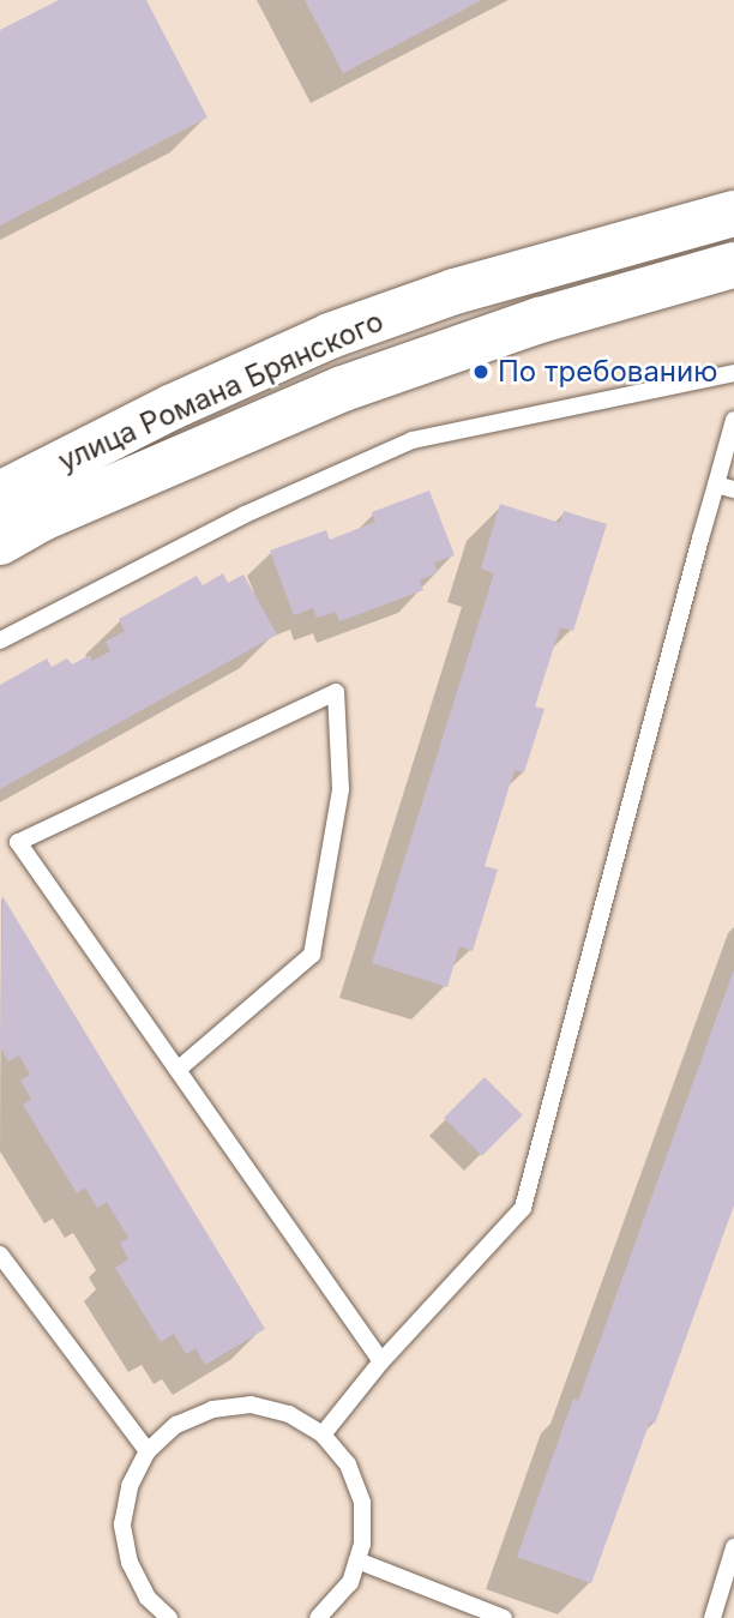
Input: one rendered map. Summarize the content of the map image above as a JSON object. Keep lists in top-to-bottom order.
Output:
{
  "streets": {
    "main road": ["улица Романа Брянского"]
  },
  "places": ["По требованию"]
}
